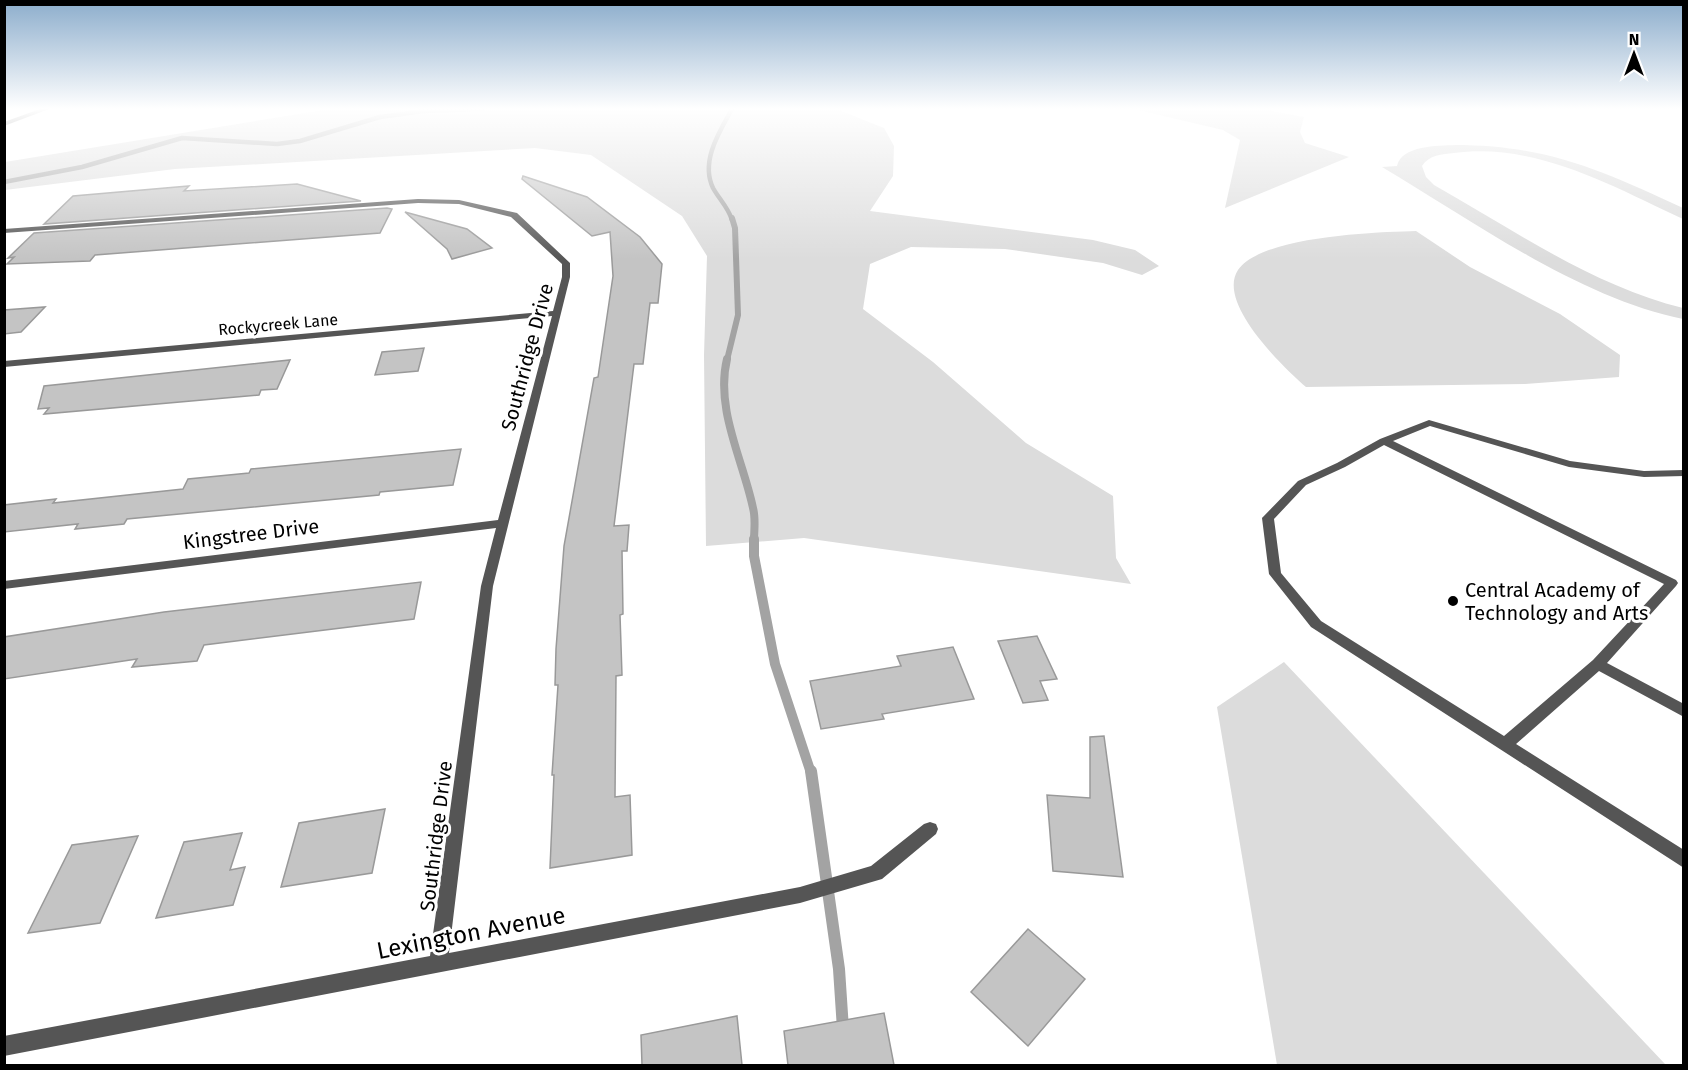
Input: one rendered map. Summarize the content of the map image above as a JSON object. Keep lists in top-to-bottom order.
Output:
{
  "streets": {
    "street": [
      "Rockycreek Lane",
      "Southridge Drive",
      "Kingstree Drive",
      "Lexington Avenue"
    ]
  },
  "crossings": [
    ["Rockycreek Lane", "Southridge Drive"],
    ["Southridge Drive", "Kingstree Drive"],
    ["Southridge Drive", "Lexington Avenue"]
  ],
  "places": ["Central Academy of Technology and Arts"],
  "north": "top"
}
